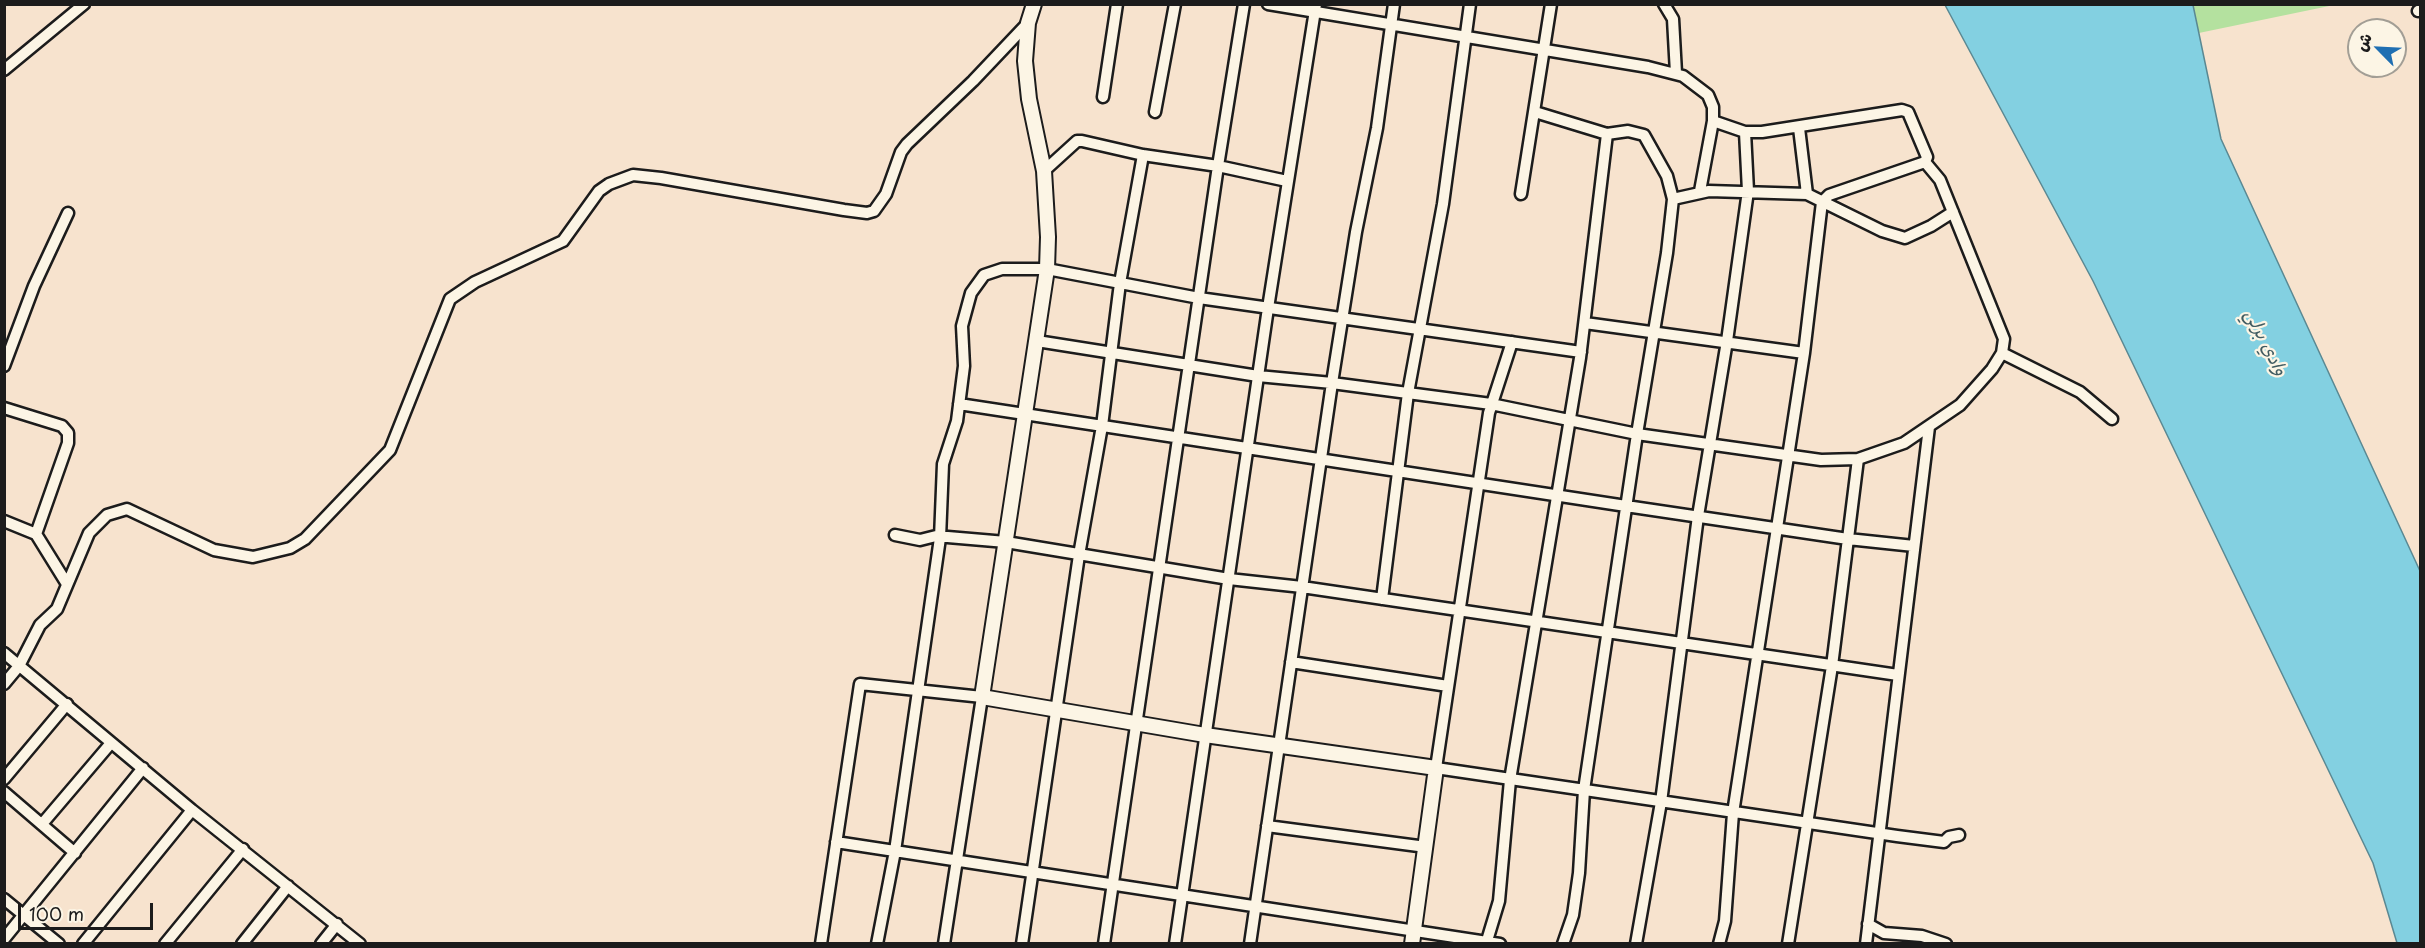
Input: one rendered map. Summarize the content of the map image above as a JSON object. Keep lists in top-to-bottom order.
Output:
{
  "water": ["وادي برلي"],
  "scale_bar": "100 m",
  "north": "top left"
}
